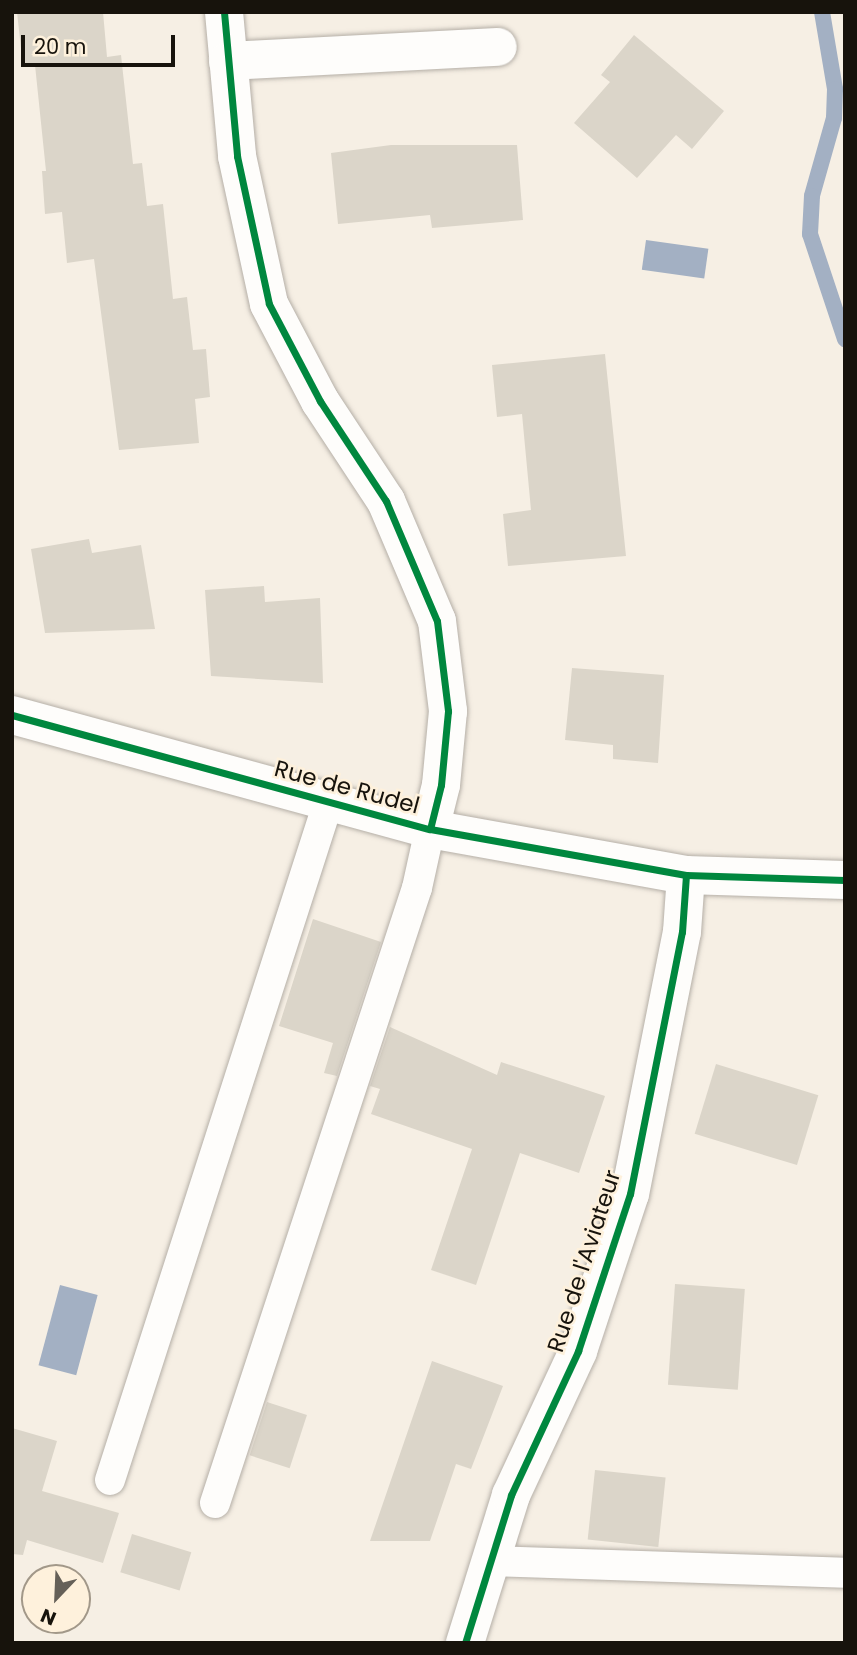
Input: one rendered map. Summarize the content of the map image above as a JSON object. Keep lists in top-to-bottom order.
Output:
{
  "streets": {
    "street": ["Rue de Rudel", "Rue de l'Aviateur"]
  },
  "crossings": [
    ["Rue de Rudel", "Rue de l'Aviateur"]
  ],
  "scale_bar": "20 m",
  "north": "bottom left"
}
